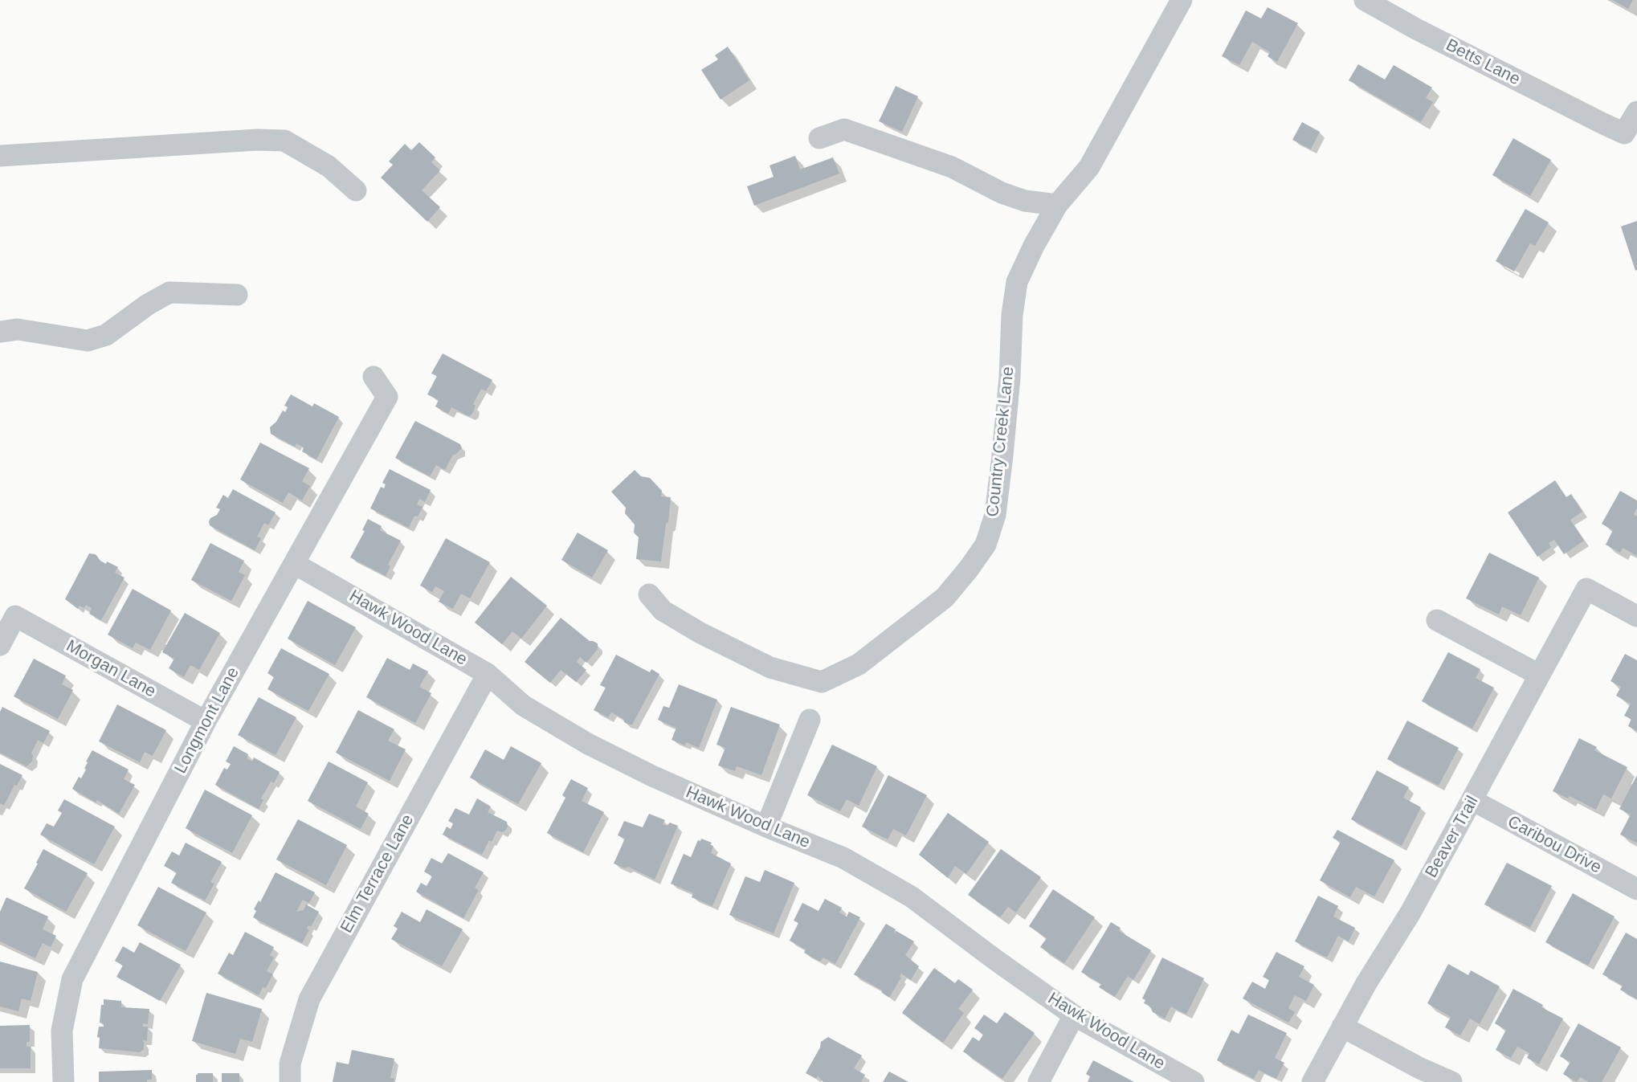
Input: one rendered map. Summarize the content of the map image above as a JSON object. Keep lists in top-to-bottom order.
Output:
{
  "streets": {
    "street": [
      "Betts Lane",
      "Country Creek Lane",
      "Hawk Wood Lane",
      "Morgan Lane",
      "Longmont Lane",
      "Beaver Trail",
      "Caribou Drive",
      "Elm Terrace Lane"
    ]
  },
  "crossings": [
    ["Hawk Wood Lane", "Longmont Lane"],
    ["Hawk Wood Lane", "Elm Terrace Lane"],
    ["Morgan Lane", "Longmont Lane"],
    ["Beaver Trail", "Caribou Drive"]
  ]
}
